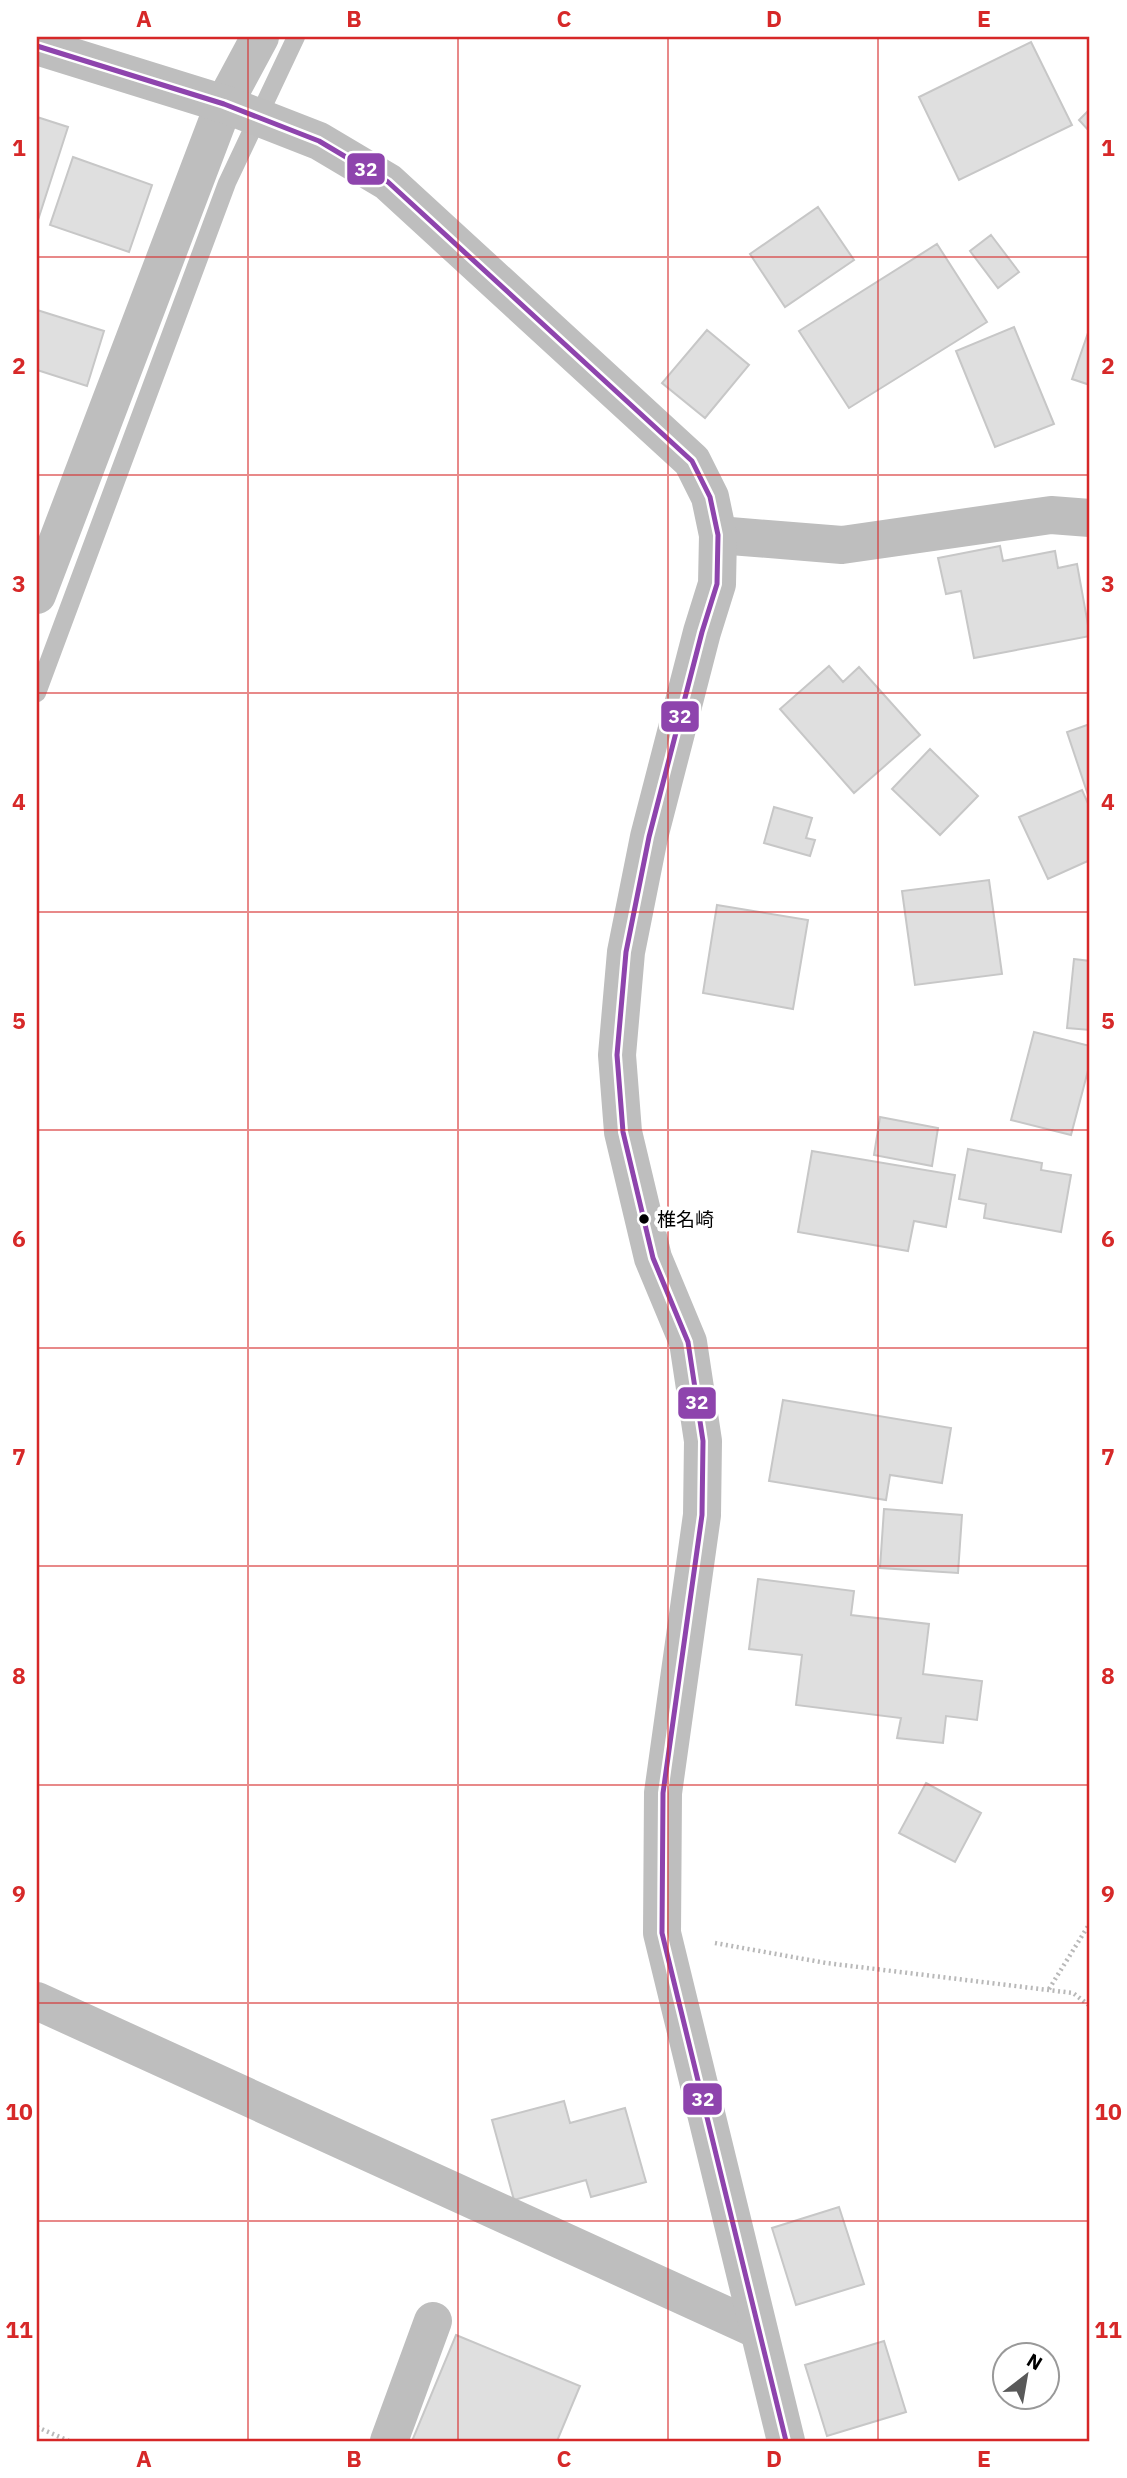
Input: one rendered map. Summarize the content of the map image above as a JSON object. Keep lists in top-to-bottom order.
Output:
{
  "places": ["椎名崎"],
  "lines": ["transit line 32"],
  "north": "top right",
  "grid": {
    "columns": [
      "A",
      "B",
      "C",
      "D",
      "E"
    ],
    "rows": [
      "1",
      "2",
      "3",
      "4",
      "5",
      "6",
      "7",
      "8",
      "9",
      "10",
      "11"
    ]
  }
}
